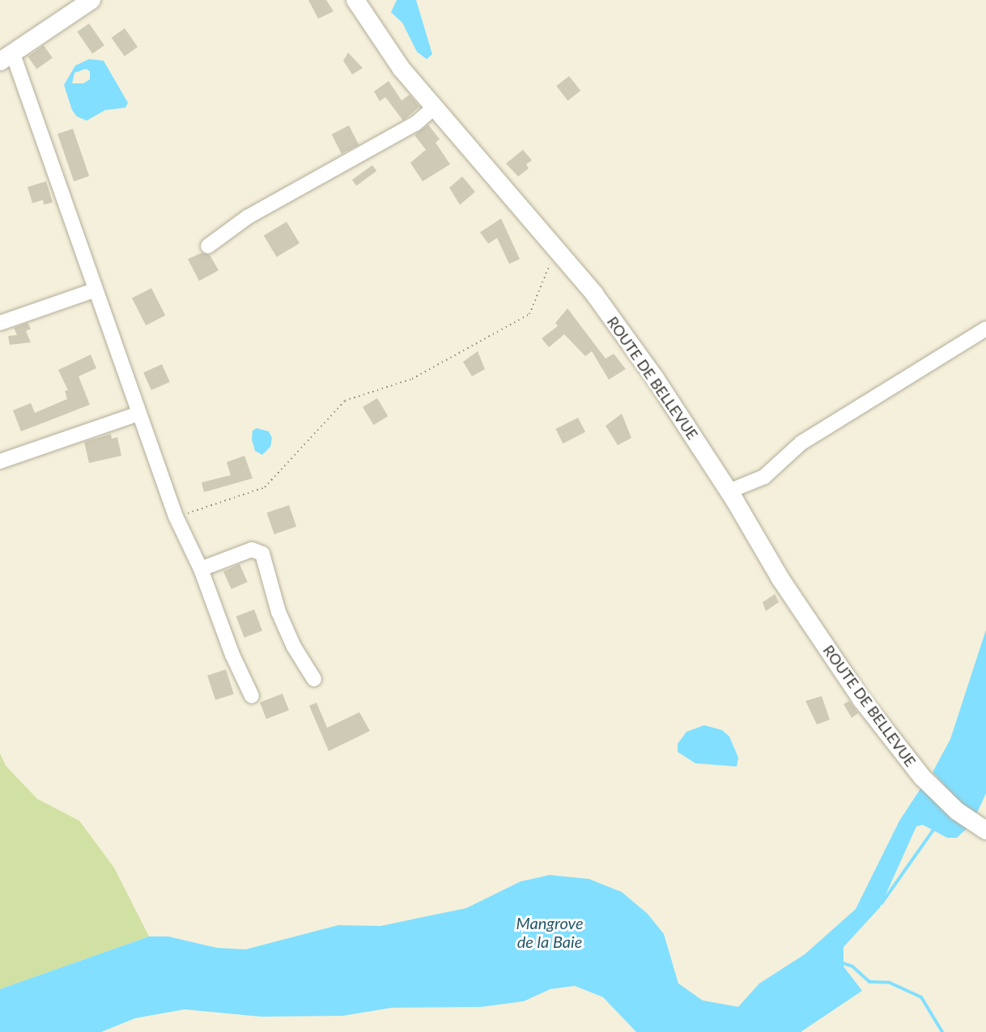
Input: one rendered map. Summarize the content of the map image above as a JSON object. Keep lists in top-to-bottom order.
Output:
{
  "streets": {
    "main road": ["ROUTE DE BELLEVUE"]
  },
  "water": ["Mangrove de la Baie"]
}
